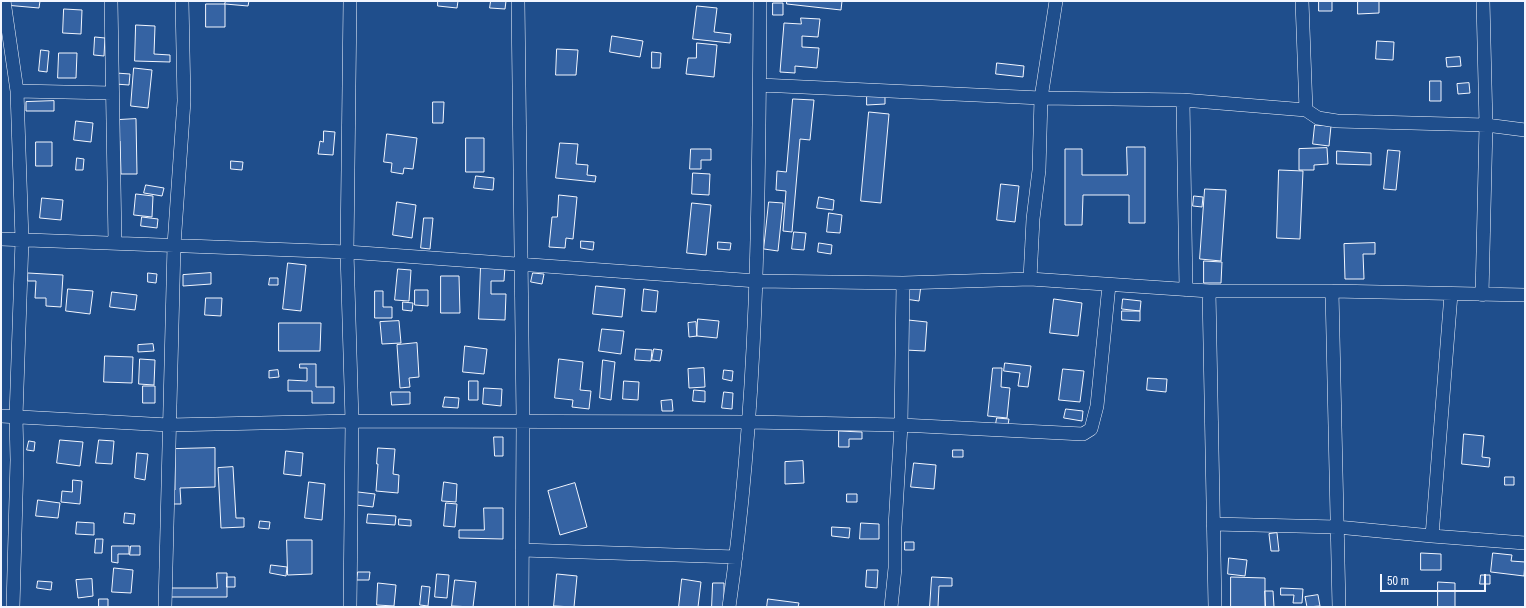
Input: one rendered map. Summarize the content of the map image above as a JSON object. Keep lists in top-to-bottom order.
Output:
{
  "scale_bar": "50 m"
}
